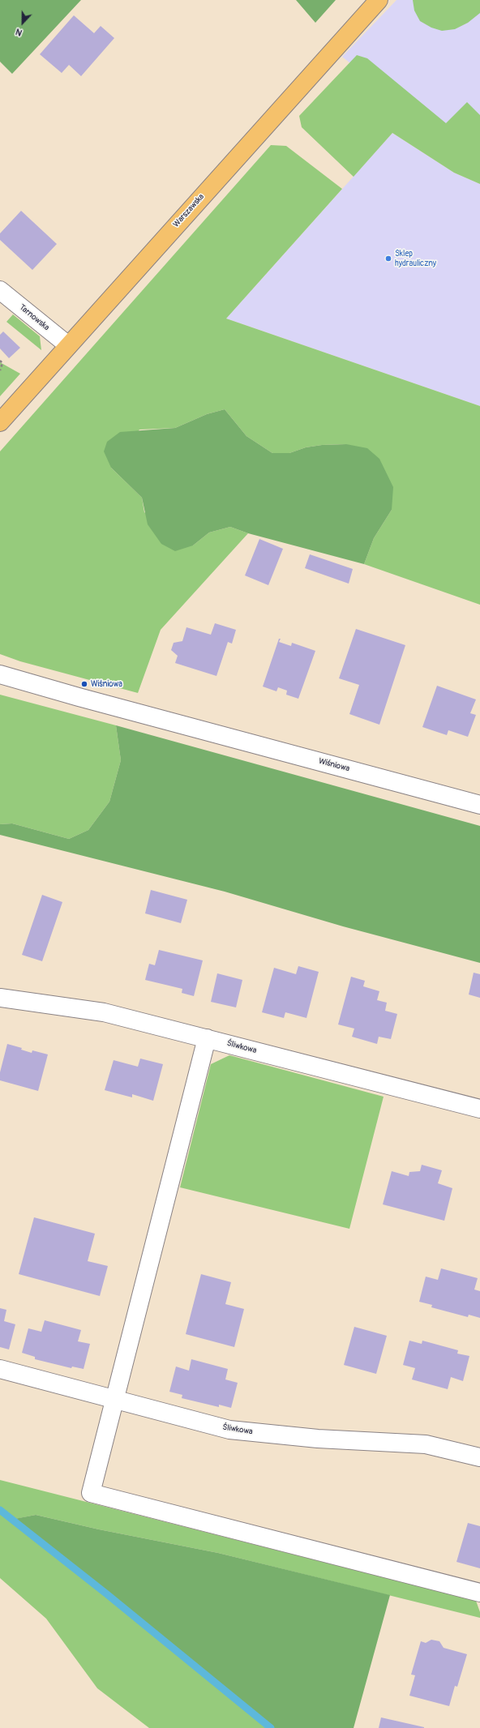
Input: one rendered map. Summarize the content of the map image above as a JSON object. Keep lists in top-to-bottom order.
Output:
{
  "streets": {
    "main road": ["Warszawska"],
    "street": ["Tarnowska", "Wiśniowa", "Śliwkowa"]
  },
  "crossings": [
    ["Warszawska", "Tarnowska"]
  ],
  "places": ["Sklep hydrauliczny", "Wiśniowa"],
  "north": "bottom"
}
